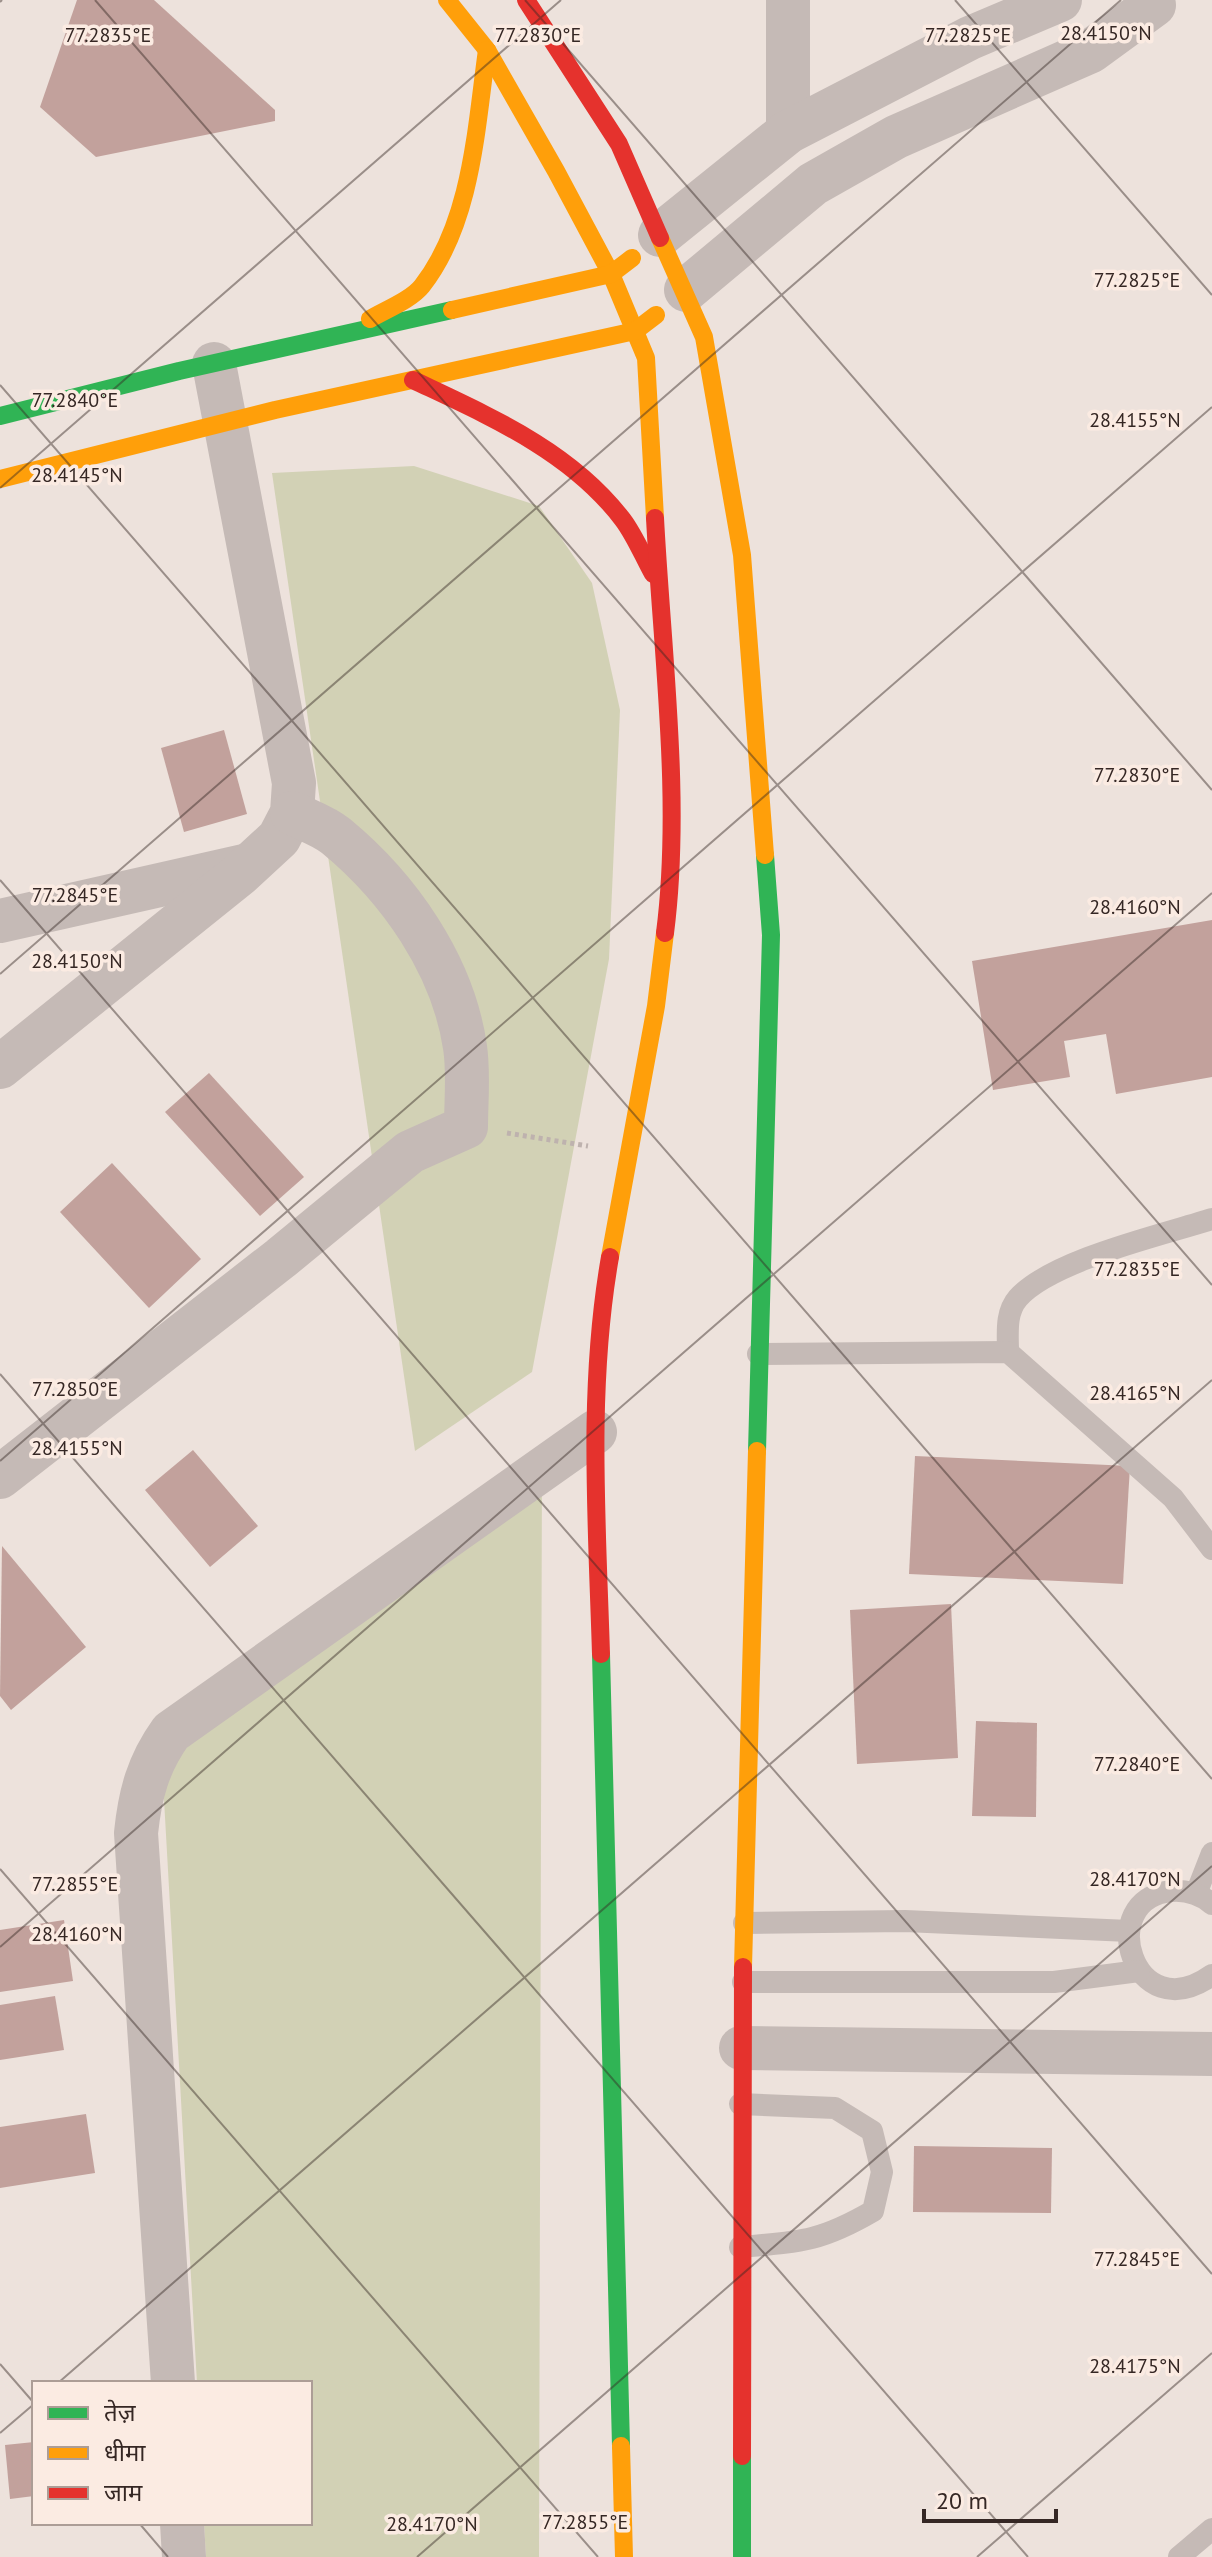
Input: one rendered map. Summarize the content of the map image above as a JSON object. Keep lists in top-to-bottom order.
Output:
{
  "legend": ["तेज़", "धीमा", "जाम"],
  "scale_bar": "20 m",
  "coordinates": [
    "28.4150°N",
    "77.2830°E",
    "77.2825°E",
    "77.2835°E",
    "77.2840°E",
    "28.4155°N",
    "28.4145°N",
    "77.2845°E",
    "28.4160°N",
    "77.2850°E",
    "28.4165°N",
    "28.4170°N",
    "77.2855°E",
    "28.4175°N"
  ]
}
